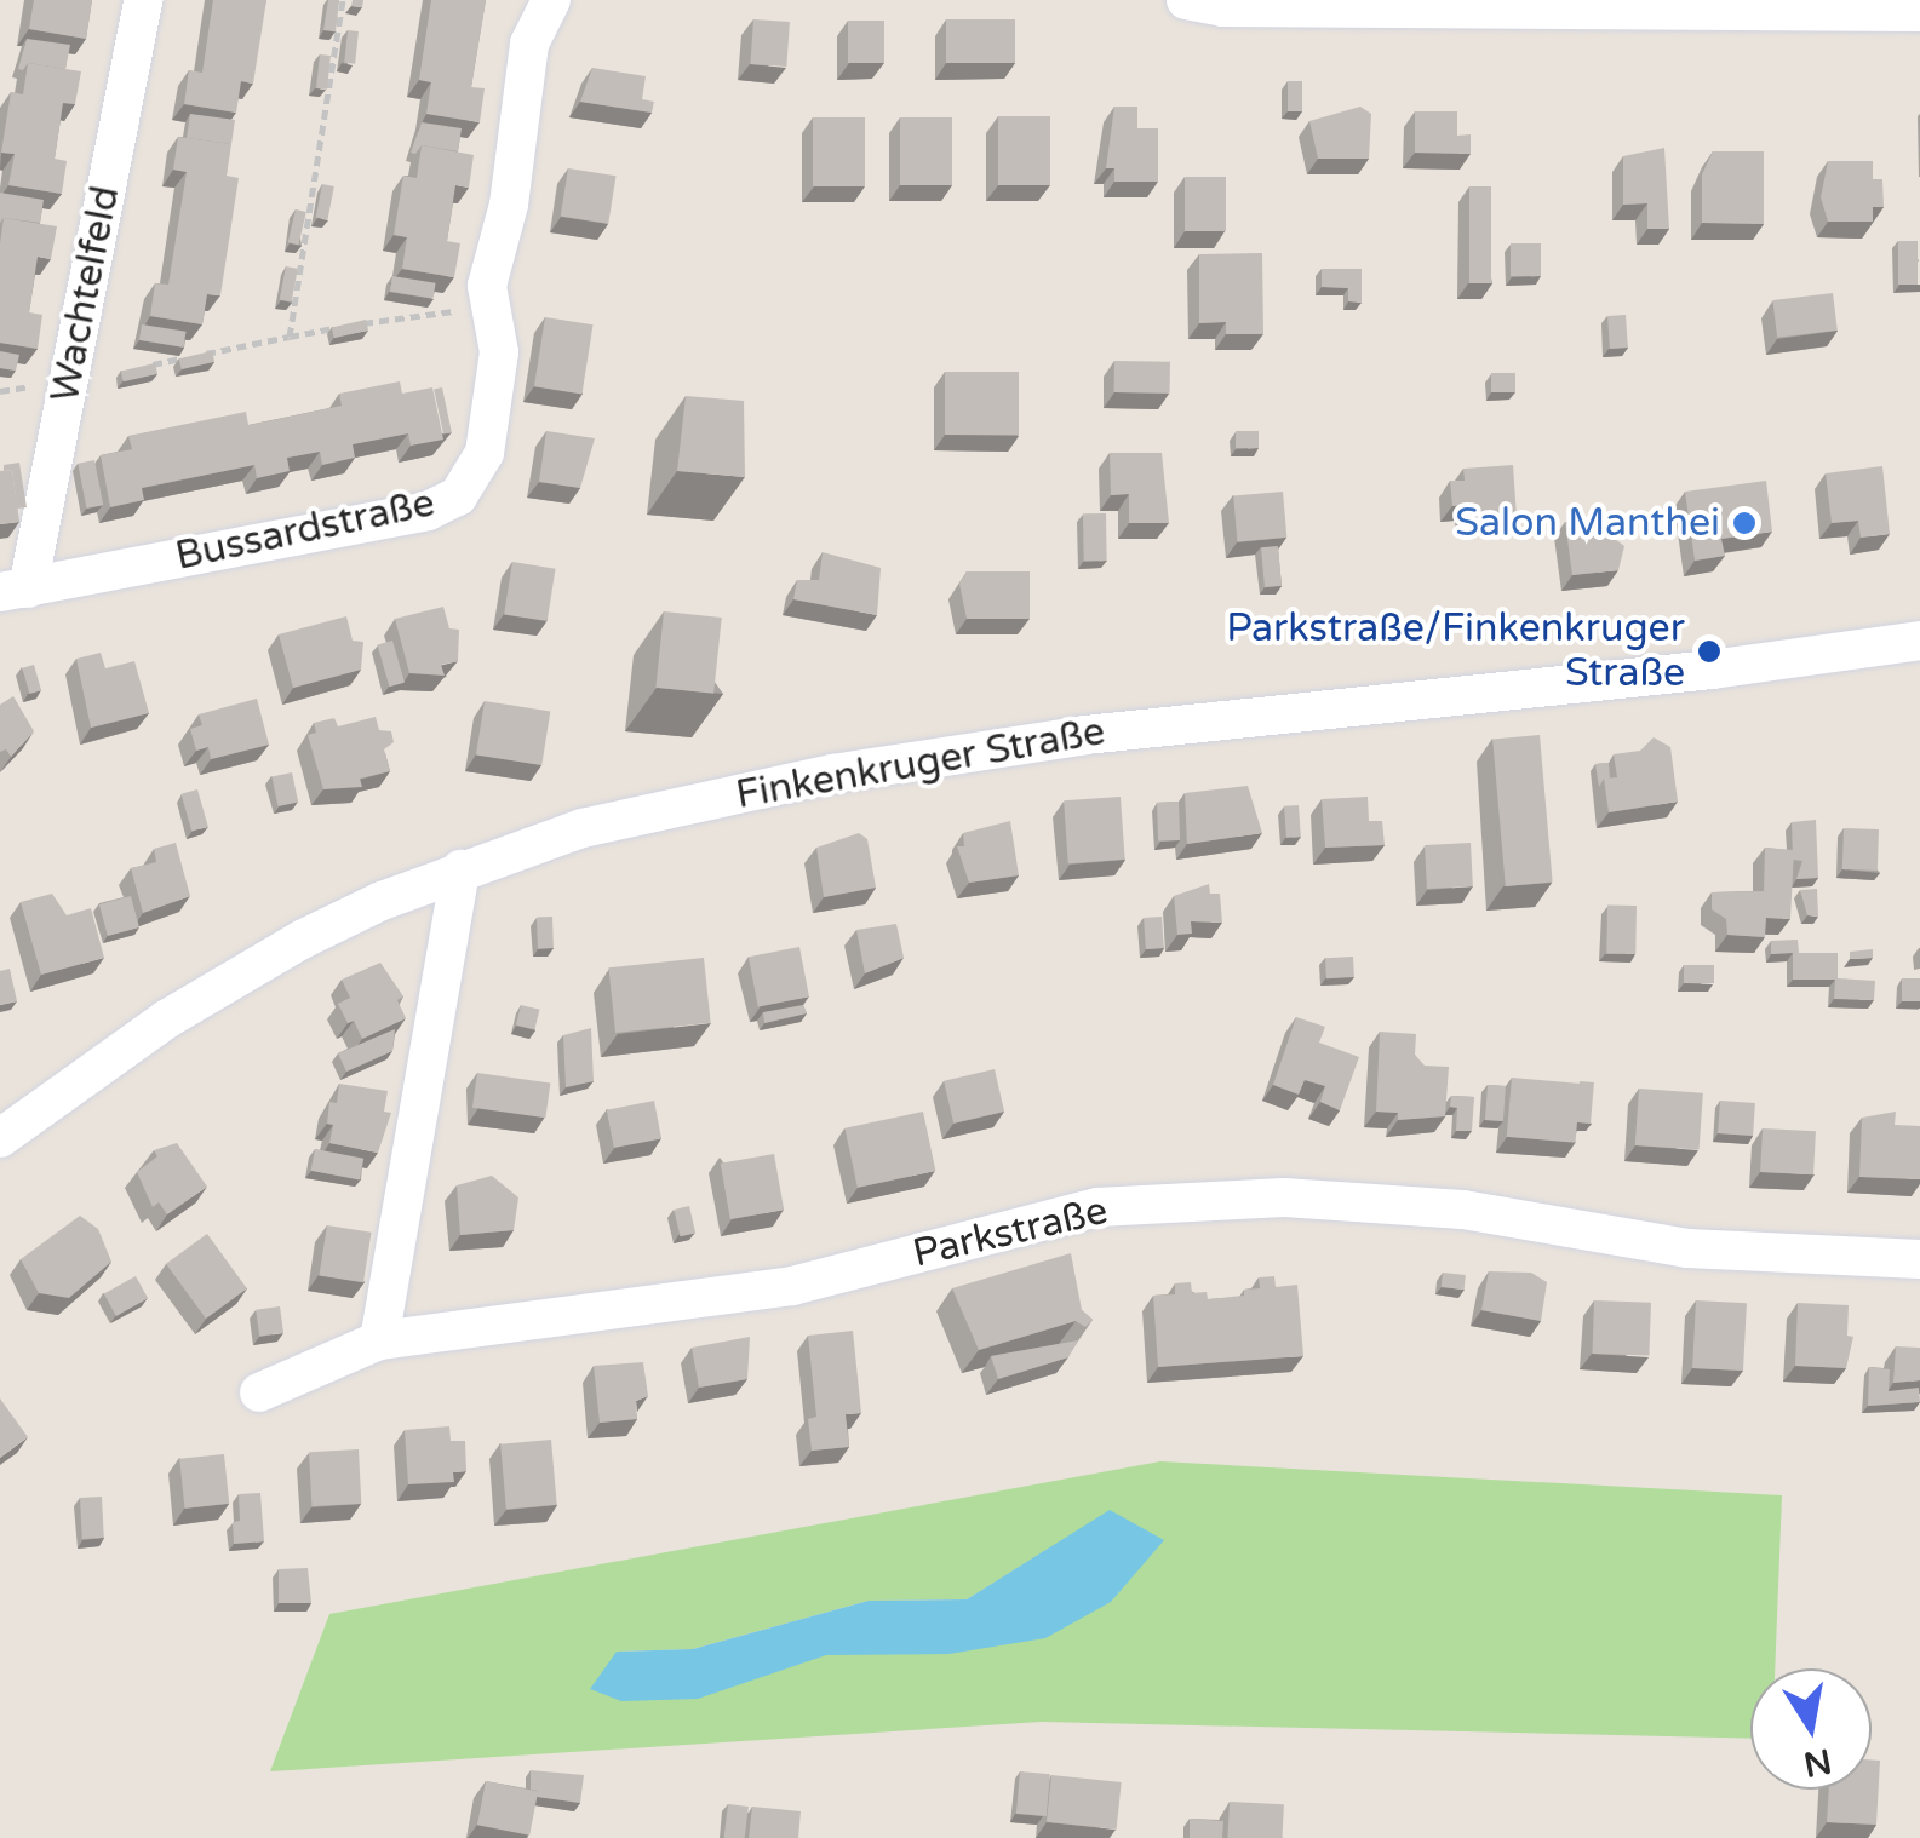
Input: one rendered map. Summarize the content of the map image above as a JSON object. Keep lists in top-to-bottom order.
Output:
{
  "streets": {
    "street": [
      "Wachtelfeld",
      "Bussardstraße",
      "Finkenkruger Straße",
      "Parkstraße"
    ]
  },
  "crossings": [
    ["Wachtelfeld", "Bussardstraße"]
  ],
  "places": ["Salon Manthei", "Parkstraße/Finkenkruger Straße"],
  "north": "bottom"
}
